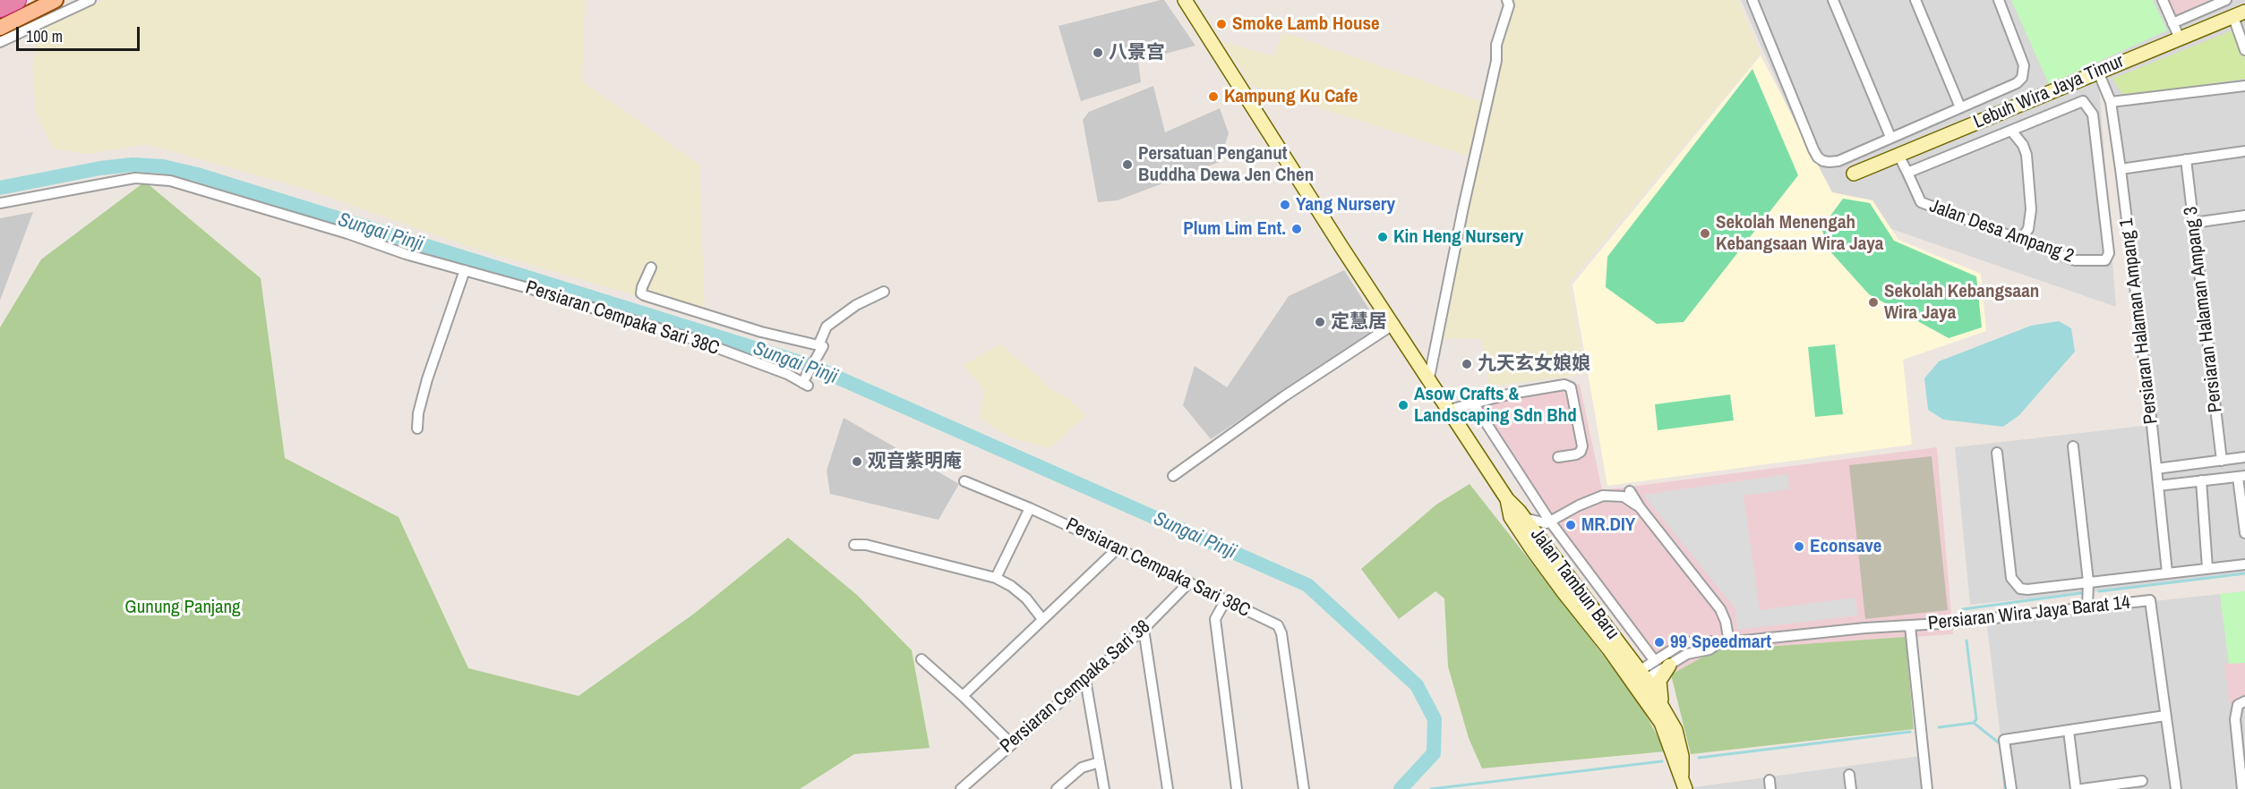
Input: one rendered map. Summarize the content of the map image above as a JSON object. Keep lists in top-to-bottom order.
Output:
{
  "streets": {
    "main road": ["Lebuh Wira Jaya Timur", "Jalan Tambun Baru"],
    "street": [
      "Jalan Desa Ampang 2",
      "Persiaran Halaman Ampang 3",
      "Persiaran Cempaka Sari 38C",
      "Persiaran Halaman Ampang 1",
      "Persiaran Wira Jaya Barat 14",
      "Persiaran Cempaka Sari 38"
    ]
  },
  "crossings": [
    ["Lebuh Wira Jaya Timur", "Jalan Desa Ampang 2"],
    ["Lebuh Wira Jaya Timur", "Persiaran Halaman Ampang 1"],
    ["Persiaran Cempaka Sari 38C", "Persiaran Cempaka Sari 38"]
  ],
  "water": ["Sungai Pinji"],
  "parks": ["Gunung Panjang"],
  "places": [
    "Smoke Lamb House",
    "八景宫",
    "Kampung Ku Cafe",
    "Persatuan Penganut Buddha Dewa Jen Chen",
    "Yang Nursery",
    "Plum Lim Ent.",
    "Sekolah Menengah Kebangsaan Wira Jaya",
    "Kin Heng Nursery",
    "Sekolah Kebangsaan Wira Jaya",
    "定慧居",
    "九天玄女娘娘",
    "Asow Crafts & Landscaping Sdn Bhd",
    "观音紫明庵",
    "MR.DIY",
    "Econsave",
    "99 Speedmart"
  ],
  "scale_bar": "100 m"
}
